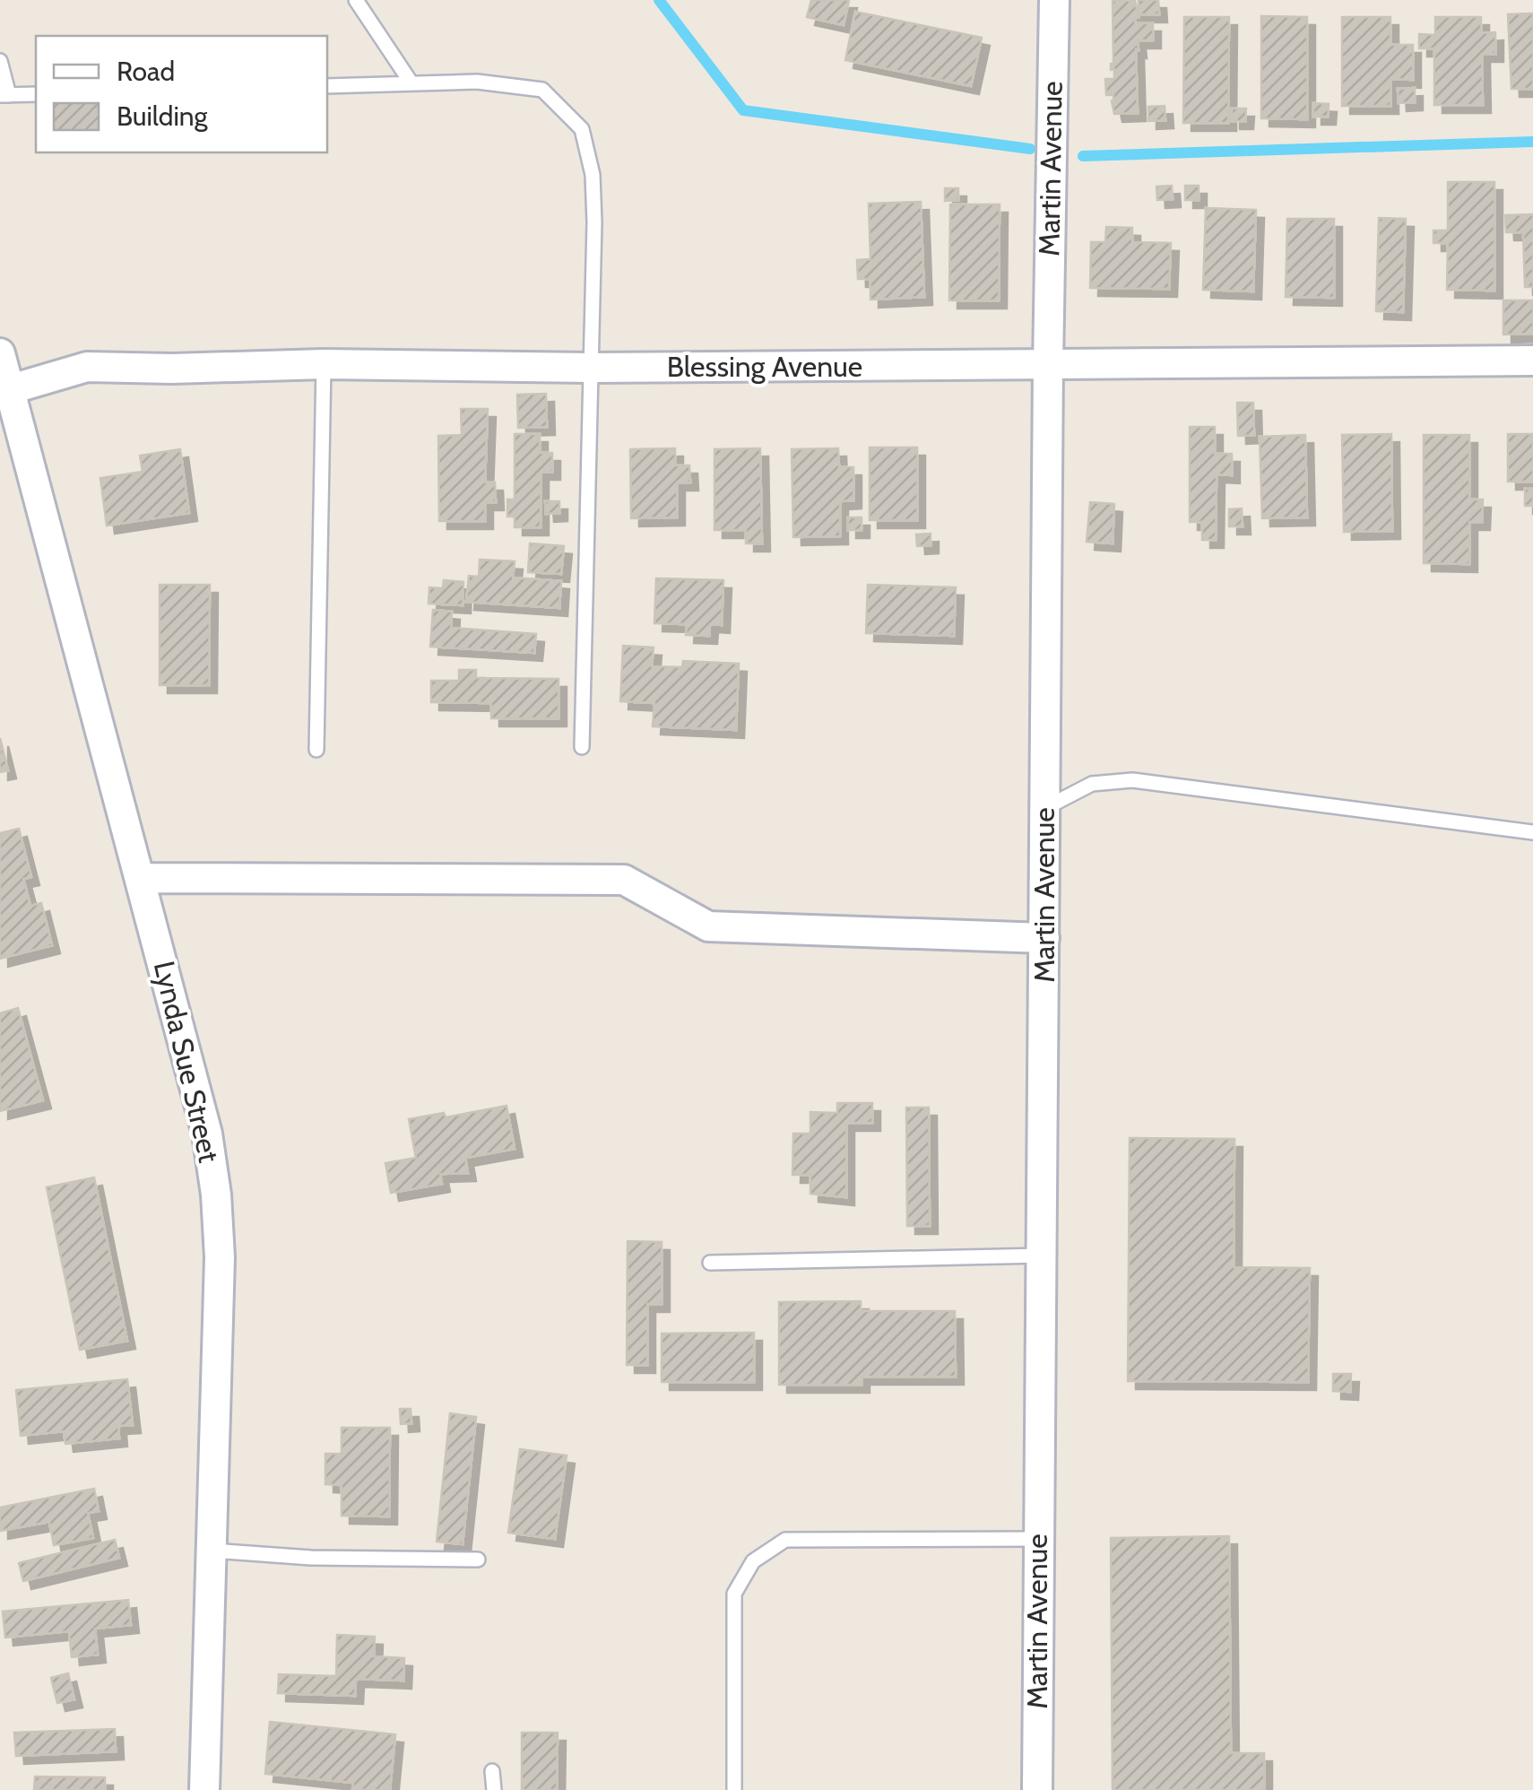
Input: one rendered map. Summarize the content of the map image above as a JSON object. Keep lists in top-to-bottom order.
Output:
{
  "streets": {
    "street": ["Martin Avenue", "Blessing Avenue", "Lynda Sue Street"]
  },
  "crossings": [
    ["Martin Avenue", "Blessing Avenue"],
    ["Blessing Avenue", "Lynda Sue Street"]
  ],
  "legend": ["Road", "Building"]
}
